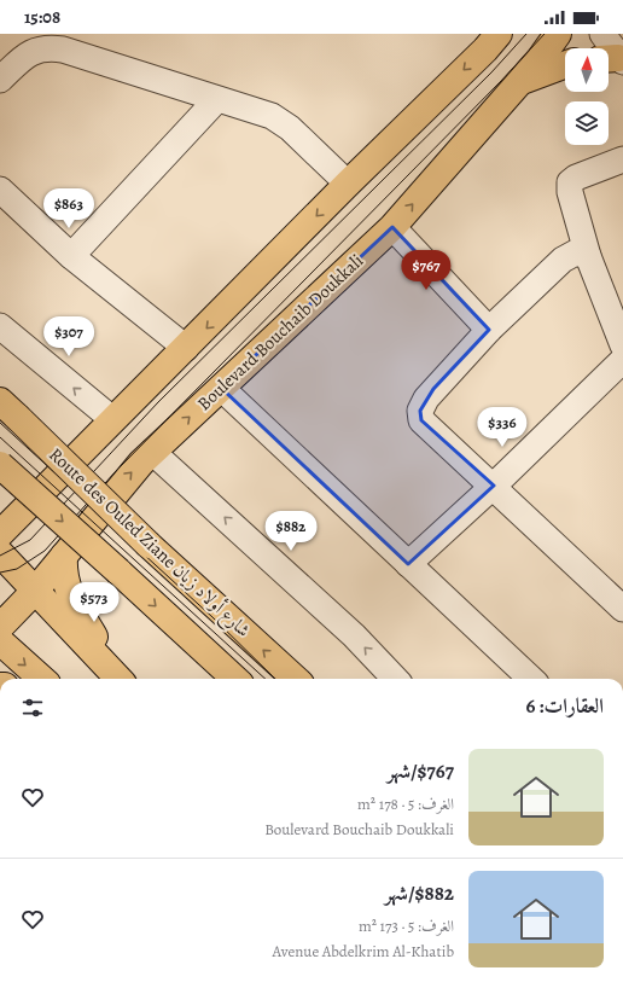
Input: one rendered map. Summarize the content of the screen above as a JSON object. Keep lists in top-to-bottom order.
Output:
{
  "streets": {
    "main road": ["Boulevard Bouchaib Doukkali", "Route des Ouled Ziane شارع أولاد زيان"]
  },
  "north": "top",
  "page": {
    "status": "15:08",
    "price": [
      "$863",
      "$767",
      "$307",
      "$336",
      "$882",
      "$573"
    ],
    "heading": "العقارات: 6",
    "list": [
      {
        "name": "$767/شهر",
        "note": "الغرف: 5 · 178 m² · Boulevard Bouchaib Doukkali"
      },
      {
        "name": "$882/شهر",
        "note": "الغرف: 5 · 173 m² · Avenue Abdelkrim Al-Khatib"
      }
    ]
  }
}
